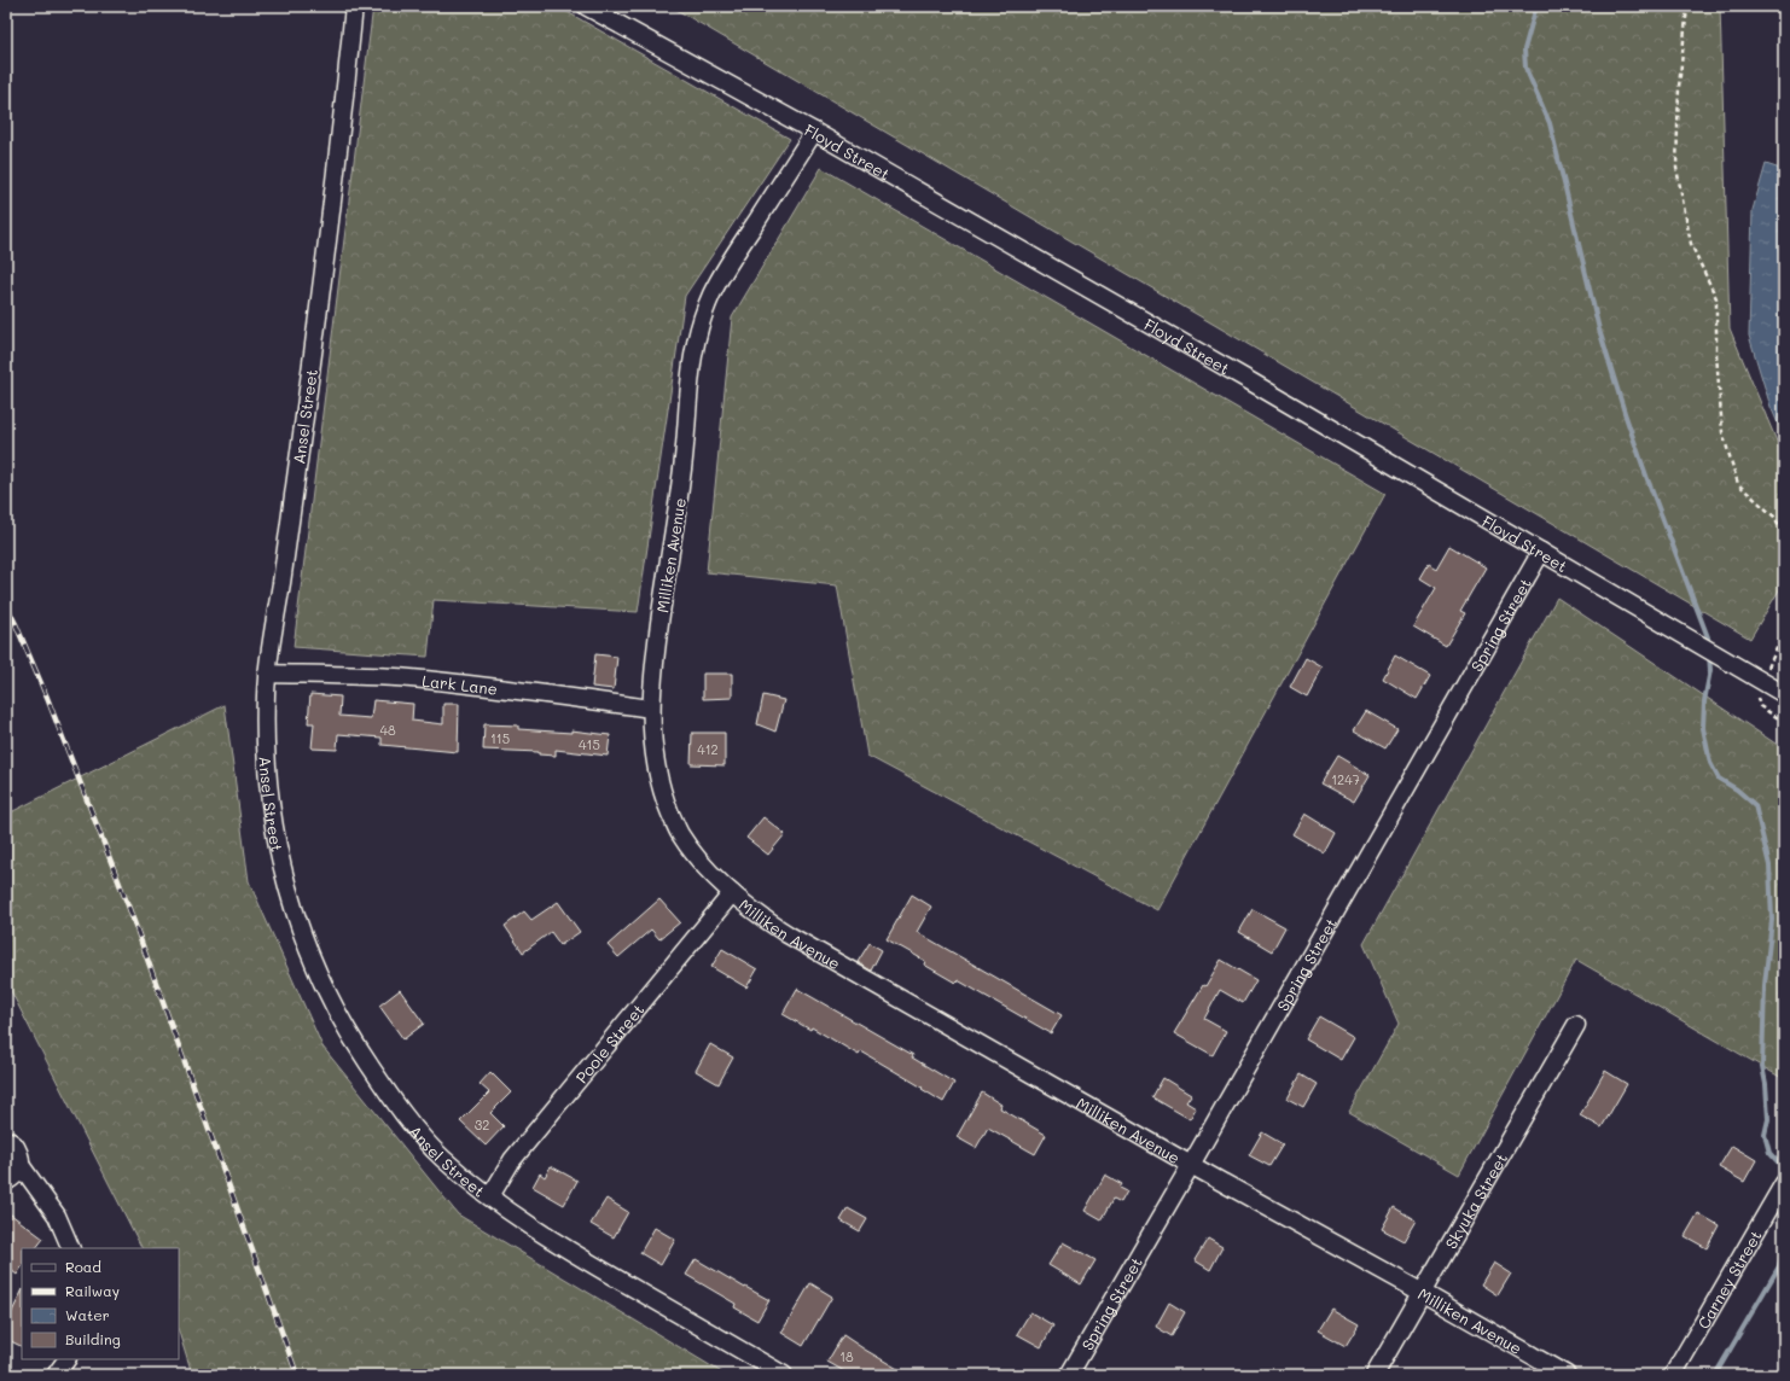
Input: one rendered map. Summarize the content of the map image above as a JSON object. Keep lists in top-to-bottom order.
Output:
{
  "streets": {
    "street": [
      "Floyd Street",
      "Ansel Street",
      "Milliken Avenue",
      "Spring Street",
      "Lark Lane",
      "Poole Street",
      "Skyuka Street",
      "Carney Street"
    ]
  },
  "crossings": [
    ["Floyd Street", "Milliken Avenue"],
    ["Floyd Street", "Spring Street"],
    ["Ansel Street", "Lark Lane"],
    ["Ansel Street", "Poole Street"],
    ["Milliken Avenue", "Spring Street"],
    ["Milliken Avenue", "Lark Lane"],
    ["Milliken Avenue", "Poole Street"],
    ["Milliken Avenue", "Skyuka Street"]
  ],
  "house_numbers": [
    "48",
    "115",
    "415",
    "412",
    "1247",
    "32",
    "18"
  ],
  "legend": [
    "Road",
    "Railway",
    "Water",
    "Building"
  ]
}
